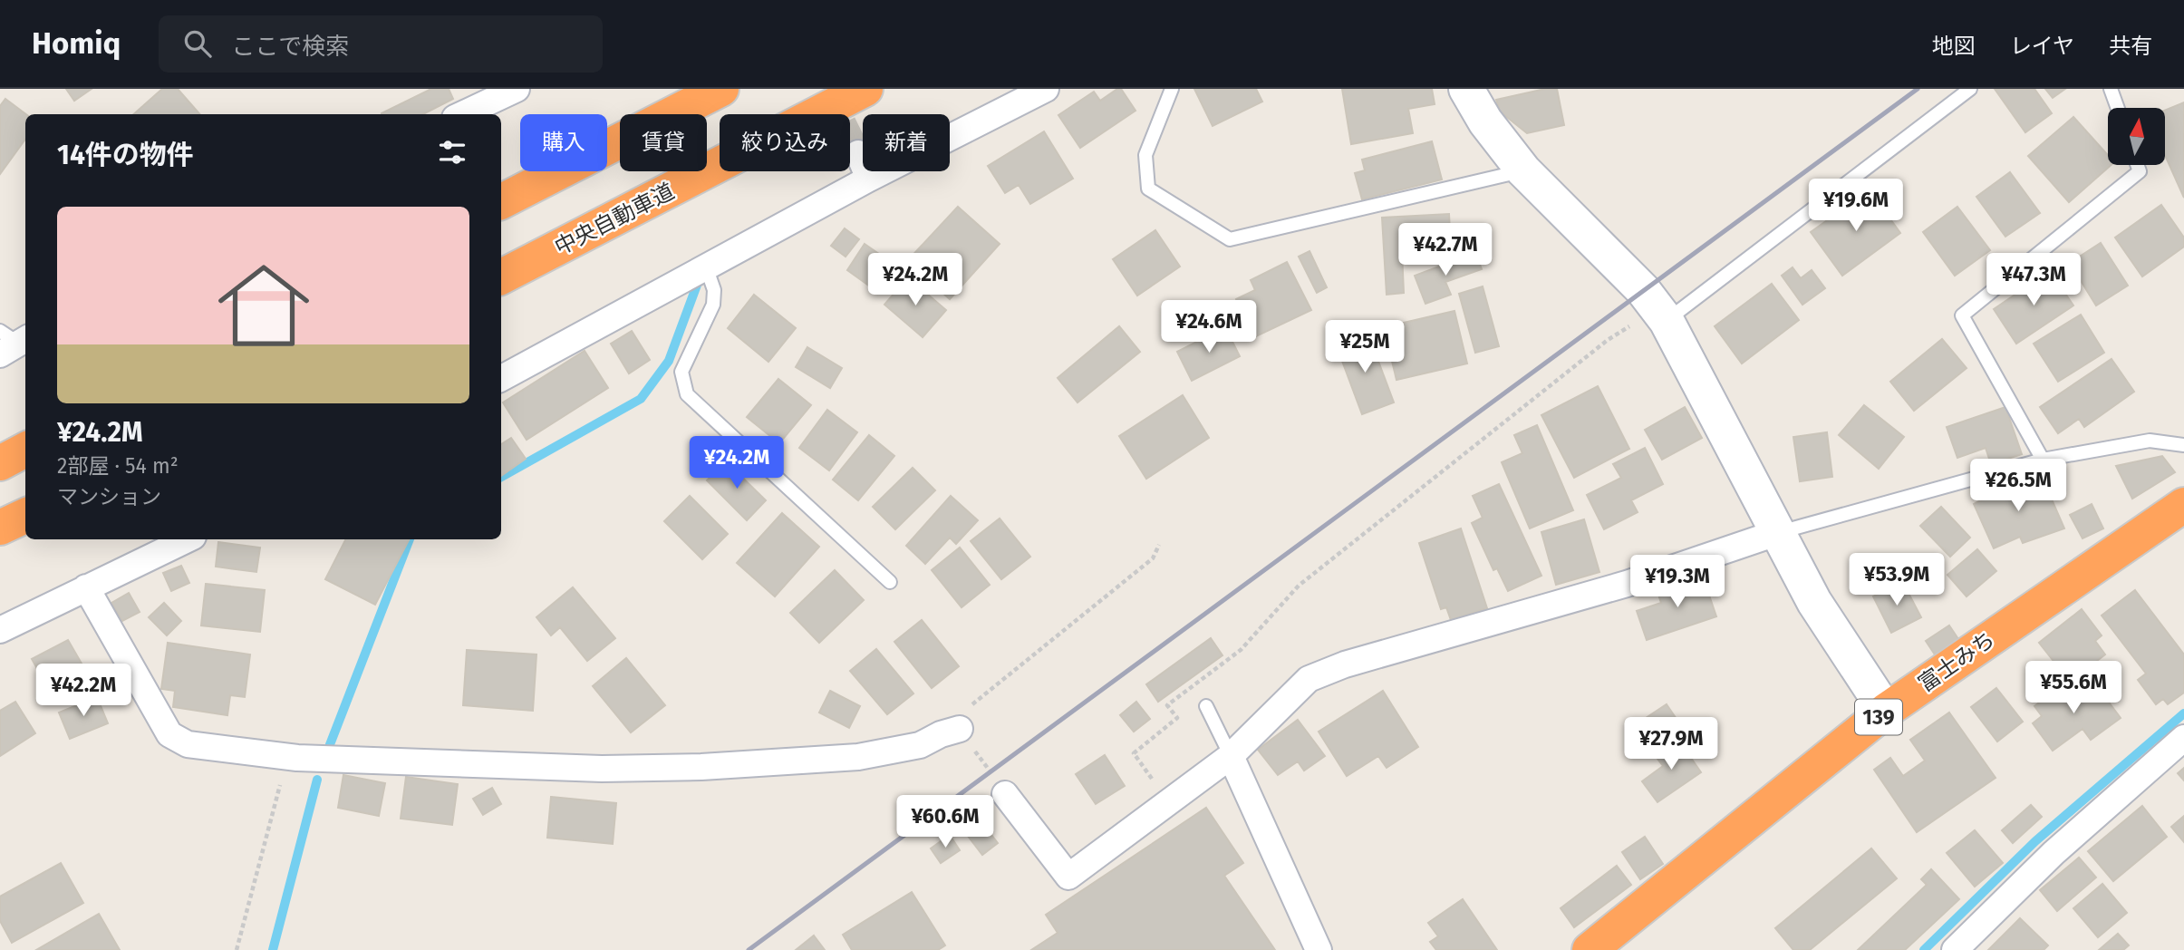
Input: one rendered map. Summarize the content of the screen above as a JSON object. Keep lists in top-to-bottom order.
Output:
{
  "streets": {
    "highway": ["中央自動車道", "富士みち", "139"]
  },
  "north": "top",
  "page": {
    "header": "Homiq",
    "search": "ここで検索",
    "nav": ["地図", "レイヤ", "共有"],
    "chip": [
      "購入",
      "賃貸",
      "絞り込み",
      "新着"
    ],
    "heading": "14件の物件",
    "price": [
      "¥19.6M",
      "¥42.7M",
      "¥24.2M",
      "¥47.3M",
      "¥24.6M",
      "¥25M",
      "¥24.2M",
      "¥26.5M",
      "¥53.9M",
      "¥19.3M",
      "¥55.6M",
      "¥42.2M",
      "¥27.9M",
      "¥60.6M"
    ],
    "list": [
      {
        "name": "¥24.2M",
        "note": "2部屋 · 54 m² · マンション"
      }
    ]
  }
}
